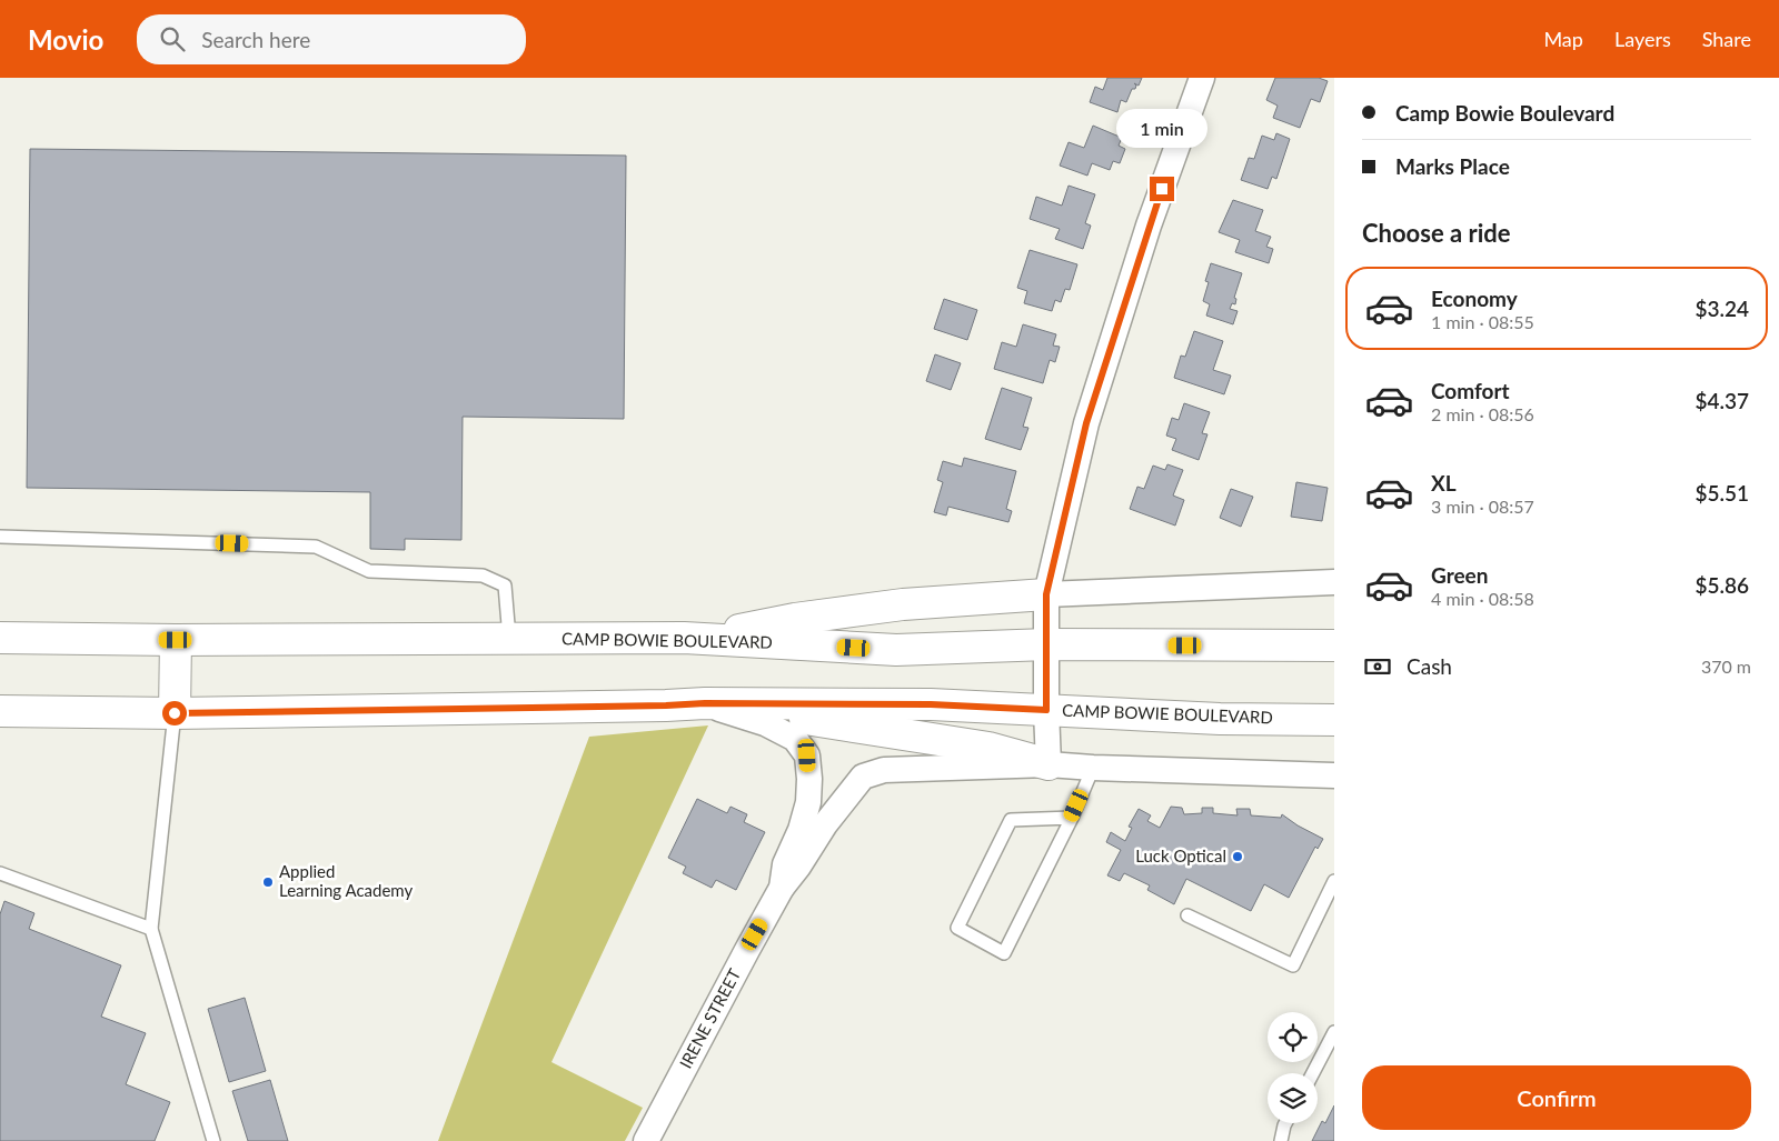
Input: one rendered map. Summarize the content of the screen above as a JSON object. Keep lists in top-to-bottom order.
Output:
{
  "streets": {
    "main road": ["CAMP BOWIE BOULEVARD"],
    "street": ["IRENE STREET"]
  },
  "crossings": [
    ["CAMP BOWIE BOULEVARD", "IRENE STREET"]
  ],
  "places": ["Luck Optical", "Applied Learning Academy"],
  "page": {
    "header": "Movio",
    "search": "Search here",
    "nav": ["Map", "Layers", "Share"],
    "banner": ["Camp Bowie Boulevard", "Marks Place"],
    "bubble": "1 min",
    "heading": "Choose a ride",
    "list": [
      {
        "name": "Economy",
        "note": "1 min · 08:55",
        "value": "$3.24"
      },
      {
        "name": "Comfort",
        "note": "2 min · 08:56",
        "value": "$4.37"
      },
      {
        "name": "XL",
        "note": "3 min · 08:57",
        "value": "$5.51"
      },
      {
        "name": "Green",
        "note": "4 min · 08:58",
        "value": "$5.86"
      }
    ],
    "pay": ["Cash", "370 m"],
    "buttons": "Confirm"
  }
}
